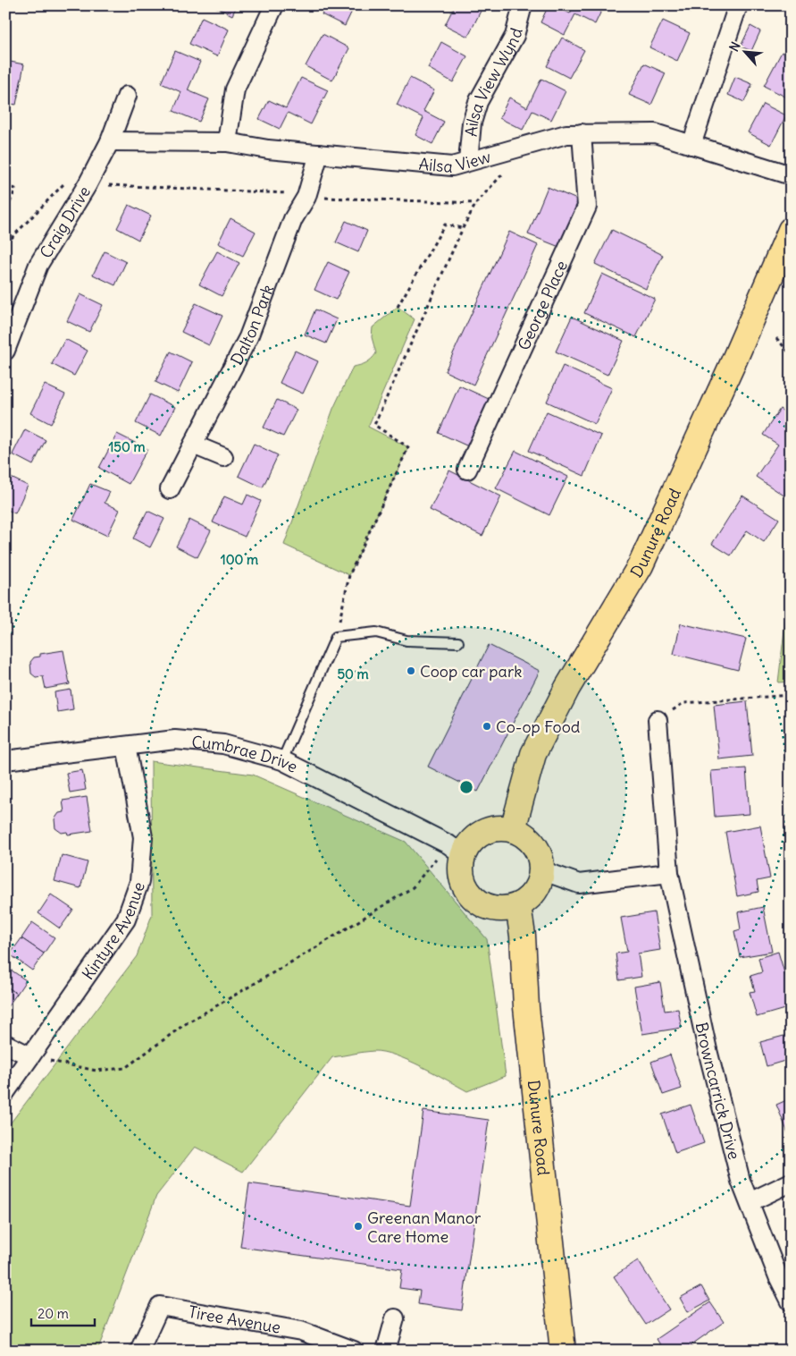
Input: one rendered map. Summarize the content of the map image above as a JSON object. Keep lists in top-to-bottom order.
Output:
{
  "streets": {
    "main road": ["Dunure Road"],
    "street": [
      "Ailsa View Wynd",
      "Ailsa View",
      "Craig Drive",
      "George Place",
      "Dalton Park",
      "Cumbrae Drive",
      "Kintyre Avenue",
      "Browncarrick Drive",
      "Tiree Avenue"
    ]
  },
  "crossings": [
    ["Ailsa View Wynd", "Ailsa View"],
    ["Ailsa View", "Craig Drive"],
    ["Ailsa View", "George Place"],
    ["Ailsa View", "Dalton Park"],
    ["Dunure Road", "Cumbrae Drive"],
    ["Cumbrae Drive", "Kintyre Avenue"]
  ],
  "places": ["Coop car park", "Co-op Food", "Greenan Manor Care Home"],
  "scale_bar": "20 m",
  "north": "top left",
  "rings": ["150 m", "100 m", "50 m"]
}
